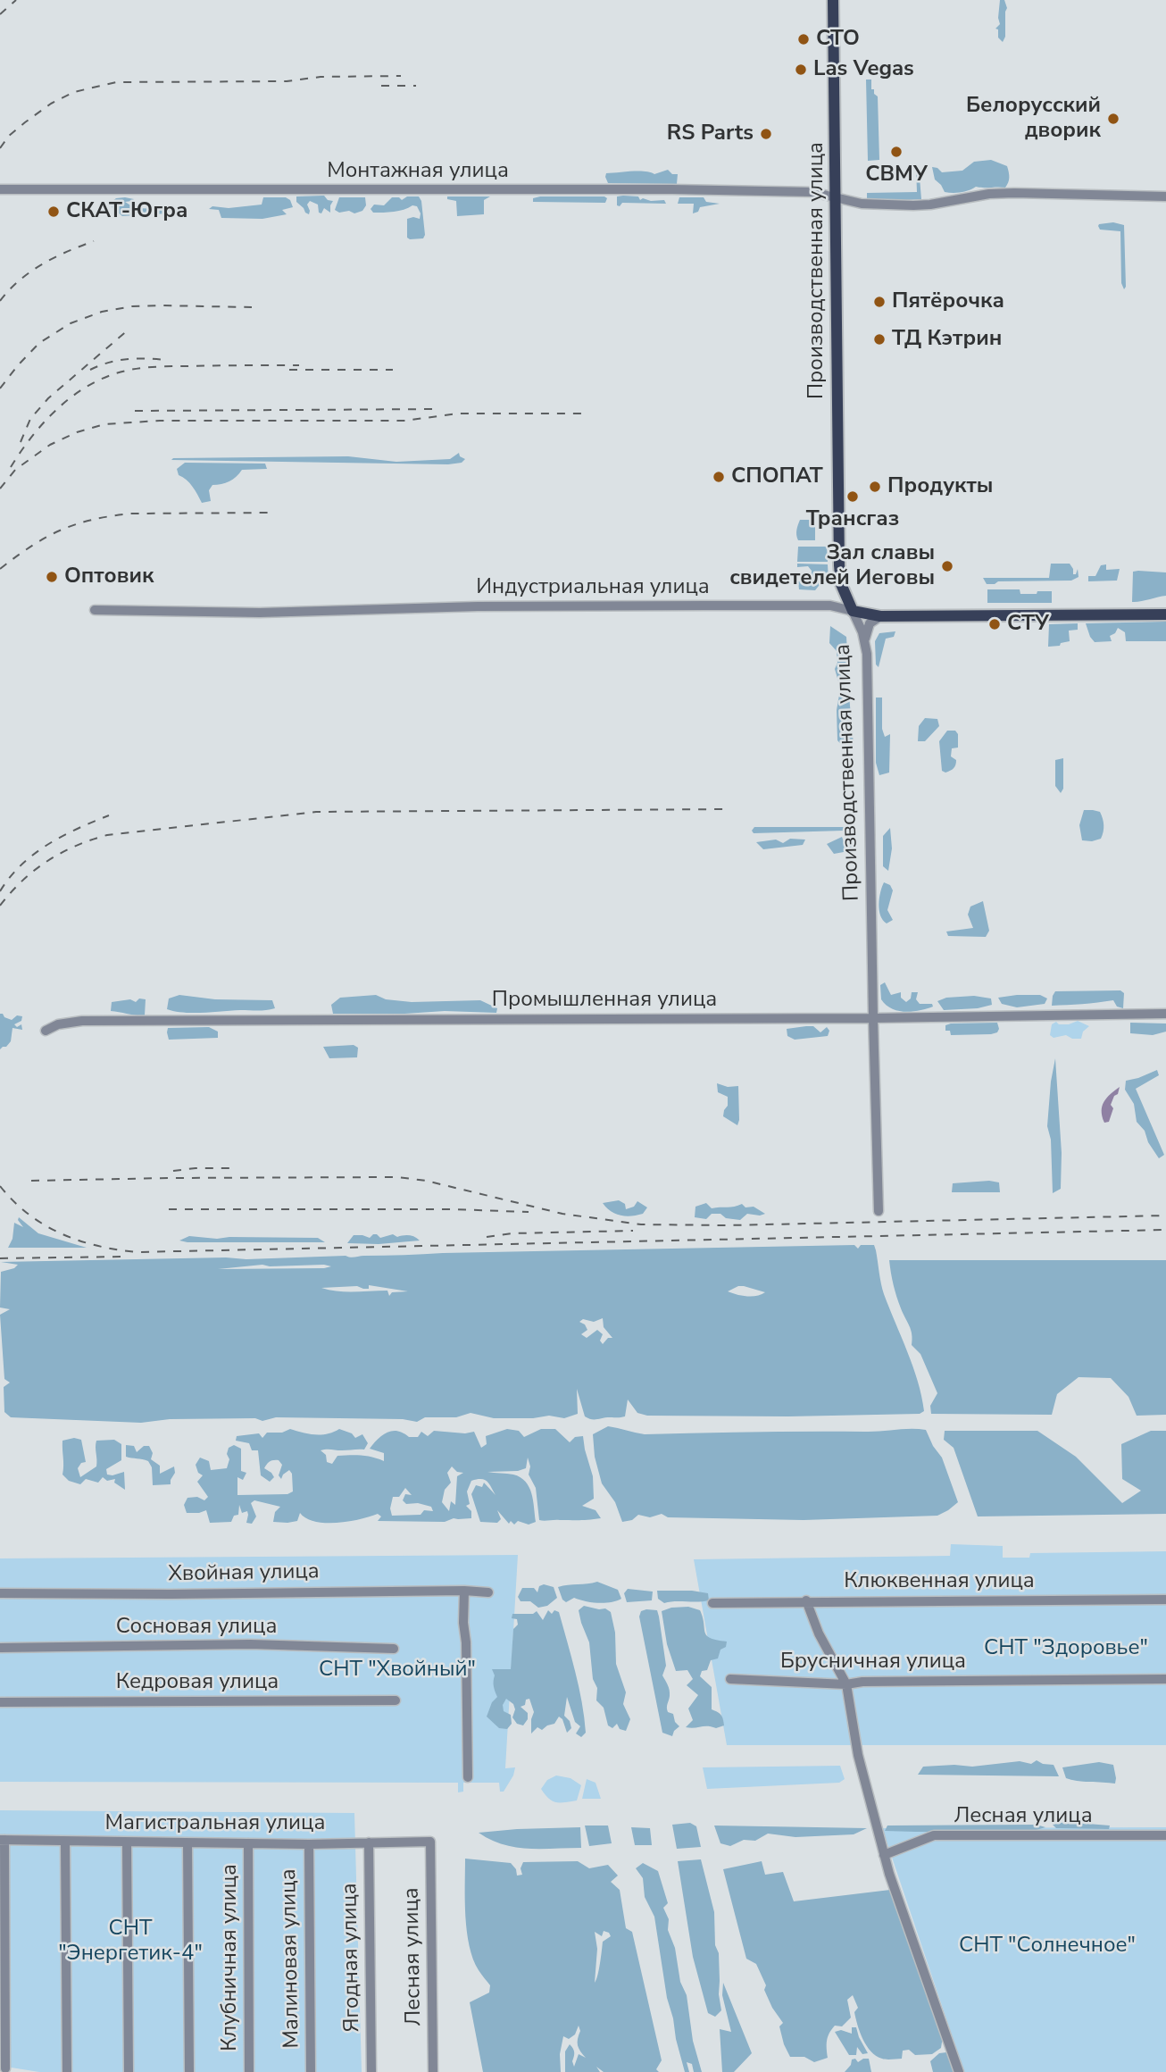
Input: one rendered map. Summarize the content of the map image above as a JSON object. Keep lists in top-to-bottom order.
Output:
{
  "streets": {
    "main road": ["Производственная улица", "Индустриальная улица"],
    "street": [
      "Монтажная улица",
      "Промышленная улица",
      "Хвойная улица",
      "Клюквенная улица",
      "Сосновая улица",
      "Брусничная улица",
      "Кедровая улица",
      "Лесная улица",
      "Магистральная улица",
      "Клубничная улица",
      "Ягодная улица",
      "Малиновая улица"
    ]
  },
  "crossings": [
    ["Монтажная улица", "Производственная улица"],
    ["Производственная улица", "Индустриальная улица"],
    ["Производственная улица", "Промышленная улица"],
    ["Лесная улица", "Магистральная улица"],
    ["Магистральная улица", "Клубничная улица"],
    ["Магистральная улица", "Ягодная улица"],
    ["Магистральная улица", "Малиновая улица"]
  ],
  "parks": [
    "СНТ \"Здоровье\"",
    "СНТ \"Хвойный\"",
    "СНТ \"Энергетик-4\"",
    "СНТ \"Солнечное\""
  ],
  "places": [
    "СТО",
    "Las Vegas",
    "Белорусский дворик",
    "RS Parts",
    "СВМУ",
    "СКАТ-Югра",
    "Пятёрочка",
    "ТД Кэтрин",
    "СПОПАТ",
    "Продукты",
    "Трансгаз",
    "Зал славы свидетелей Иеговы",
    "Оптовик",
    "СТУ"
  ]
}
